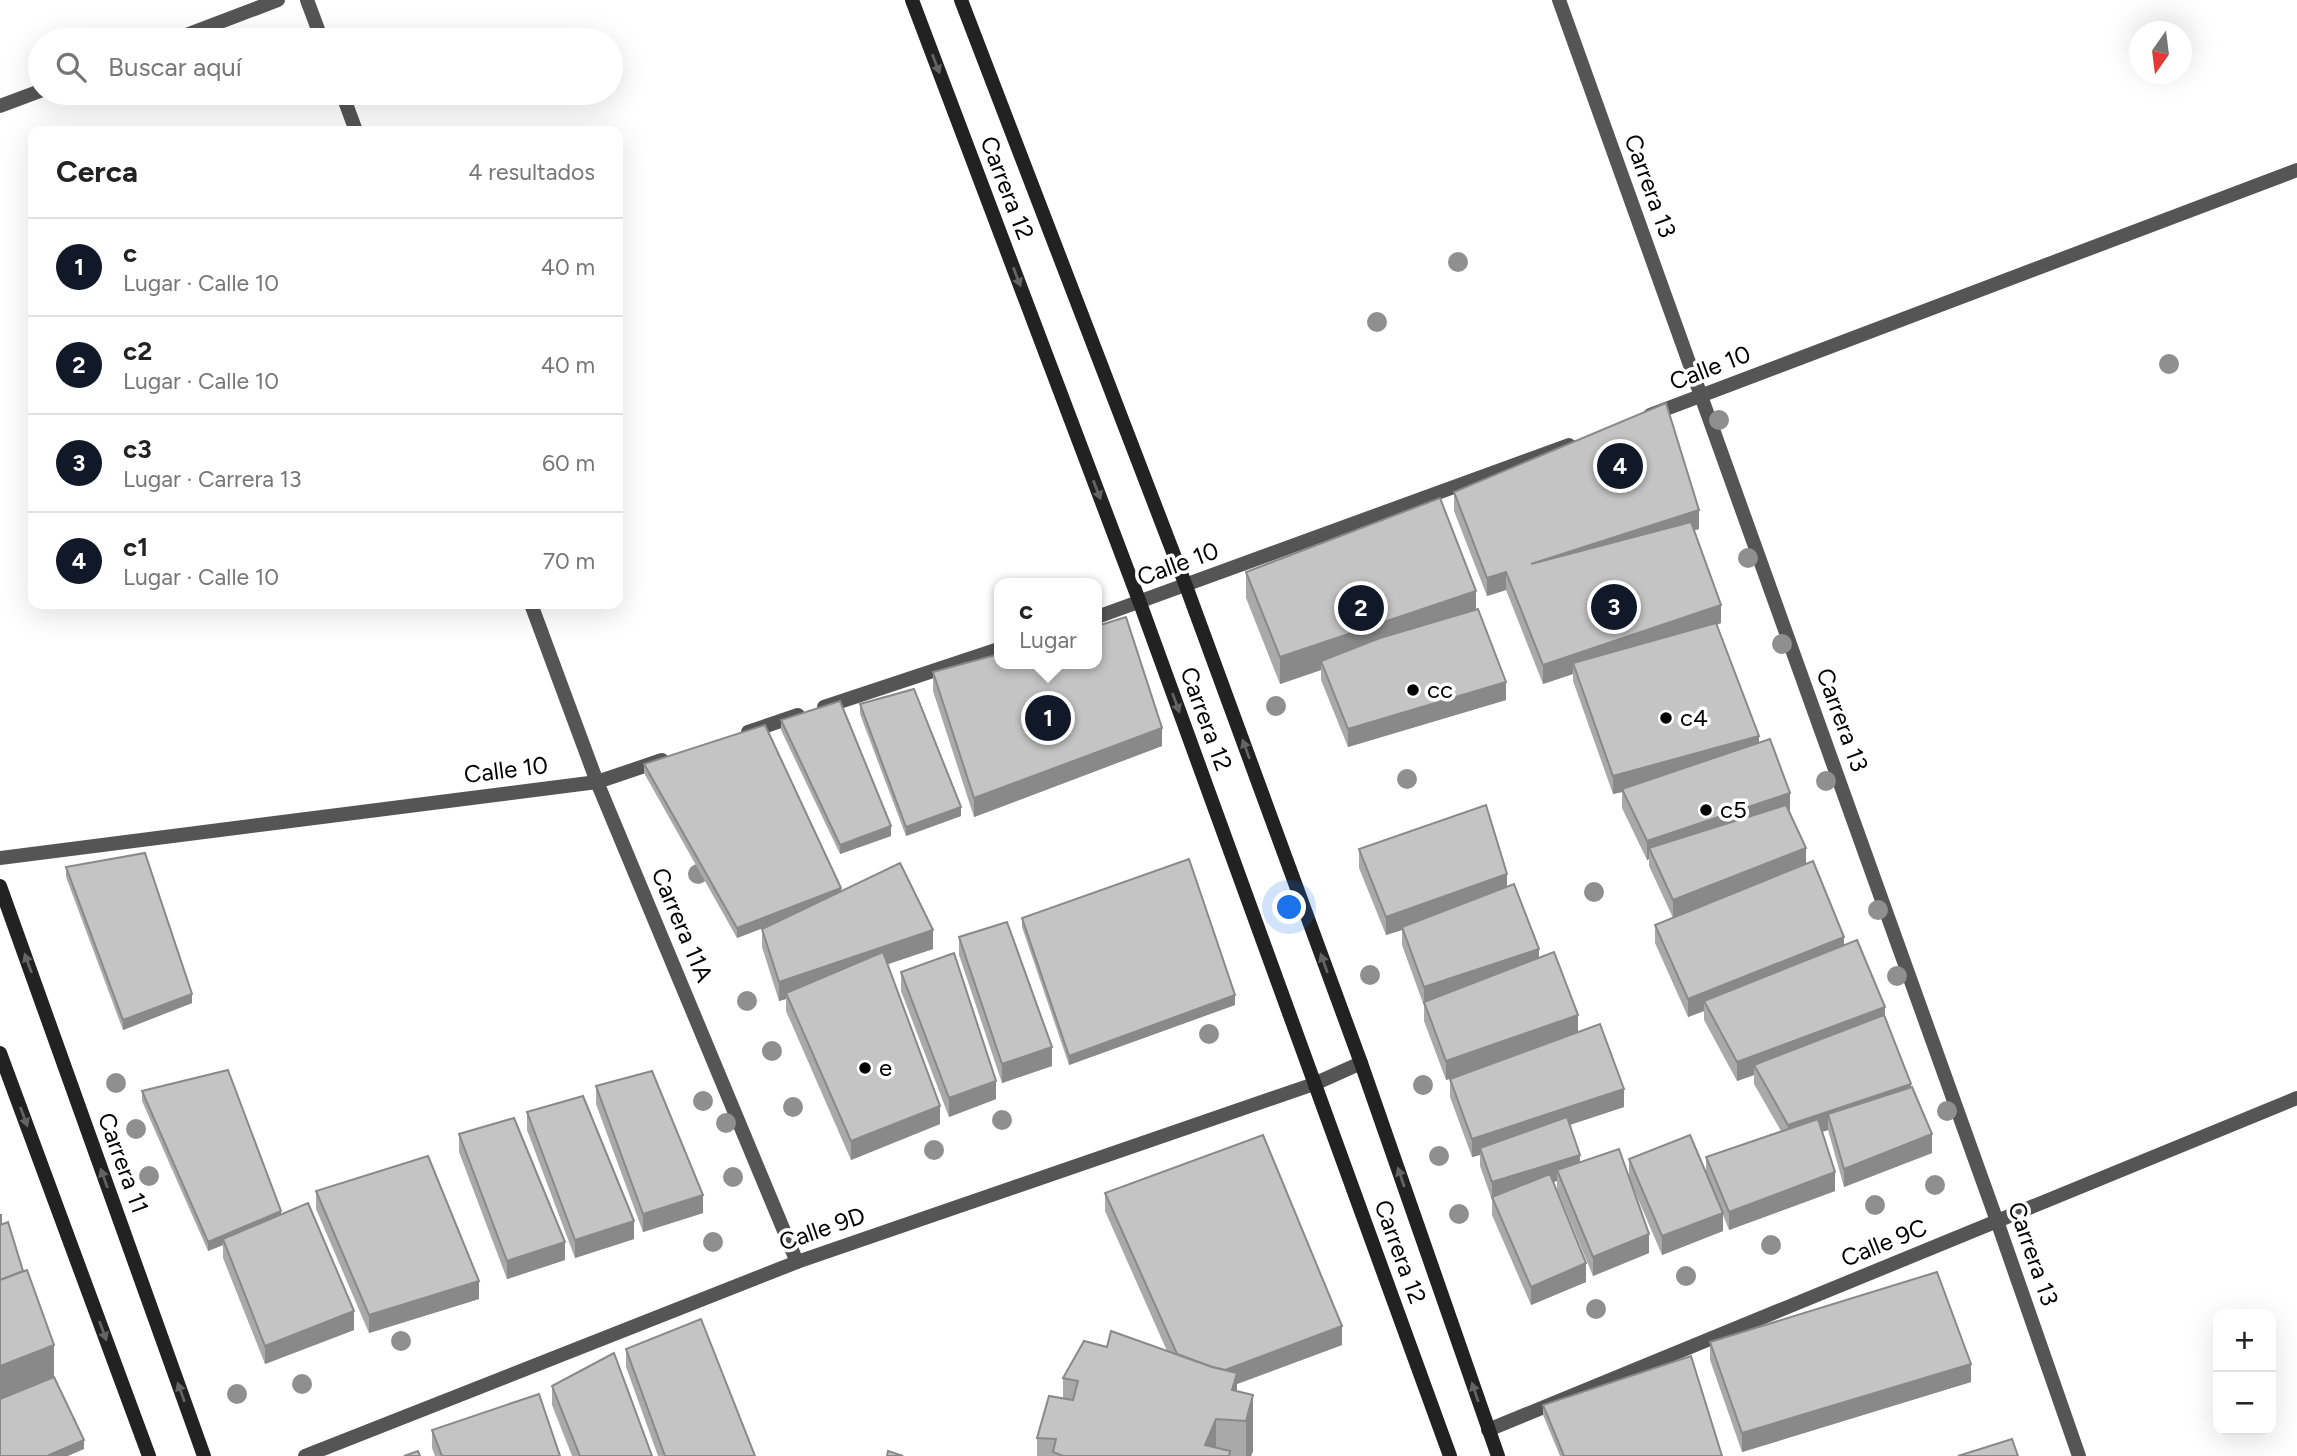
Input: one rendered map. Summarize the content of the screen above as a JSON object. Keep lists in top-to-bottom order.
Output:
{
  "streets": {
    "street": [
      "Carrera 13",
      "Carrera 12",
      "Calle 10",
      "Carrera 11A",
      "Carrera 11",
      "Calle 9D",
      "Calle 9C"
    ]
  },
  "crossings": [
    ["Carrera 13", "Calle 10"],
    ["Carrera 13", "Calle 9C"],
    ["Carrera 12", "Calle 10"],
    ["Carrera 12", "Calle 9D"],
    ["Carrera 12", "Calle 9C"],
    ["Calle 10", "Carrera 11A"],
    ["Carrera 11A", "Calle 9D"]
  ],
  "places": [
    "cc",
    "c4",
    "c5",
    "e"
  ],
  "north": "bottom",
  "page": {
    "search": "Buscar aquí",
    "heading": ["Cerca", "4 resultados"],
    "list": [
      {
        "mark": "1",
        "name": "c",
        "note": "Lugar · Calle 10",
        "value": "40 m"
      },
      {
        "mark": "2",
        "name": "c2",
        "note": "Lugar · Calle 10",
        "value": "40 m"
      },
      {
        "mark": "3",
        "name": "c3",
        "note": "Lugar · Carrera 13",
        "value": "60 m"
      },
      {
        "mark": "4",
        "name": "c1",
        "note": "Lugar · Calle 10",
        "value": "70 m"
      }
    ],
    "pins": [
      "4",
      "3",
      "2",
      "1"
    ],
    "popup": ["c", "Lugar"],
    "map_buttons": ["+", "−"]
  }
}
